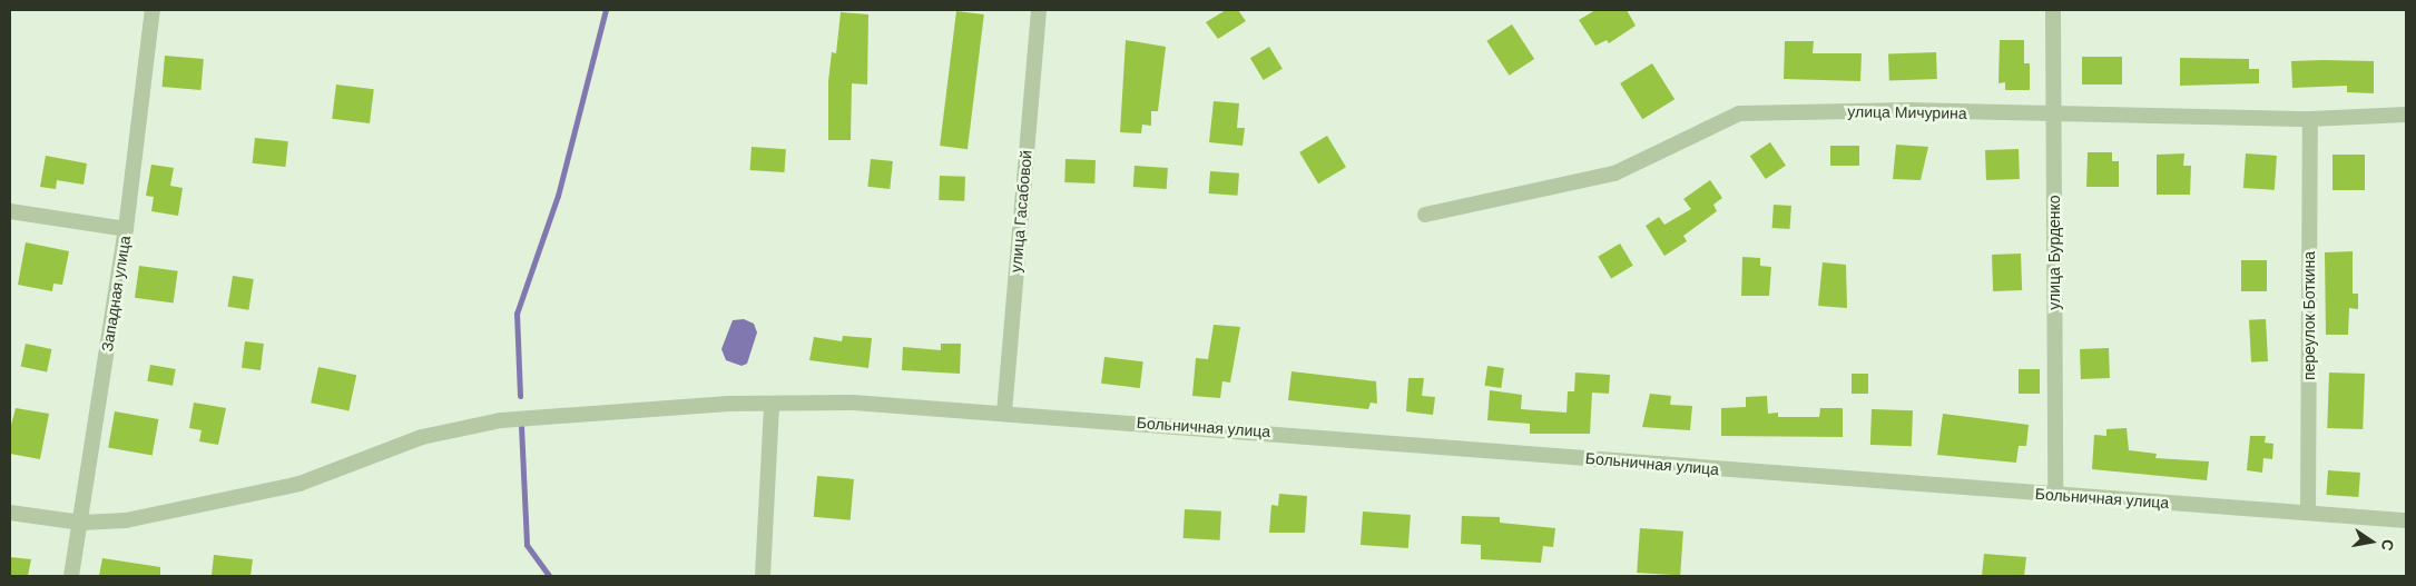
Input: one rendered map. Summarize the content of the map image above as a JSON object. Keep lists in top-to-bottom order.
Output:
{
  "streets": {
    "street": [
      "улица Мичурина",
      "улица Гасабовой",
      "улица Бурденко",
      "Западная улица",
      "переулок Боткина",
      "Больничная улица"
    ]
  },
  "crossings": [
    ["улица Мичурина", "улица Бурденко"],
    ["улица Мичурина", "переулок Боткина"],
    ["улица Гасабовой", "Больничная улица"],
    ["улица Бурденко", "Больничная улица"],
    ["Западная улица", "Больничная улица"],
    ["переулок Боткина", "Больничная улица"]
  ],
  "north": "right"
}
